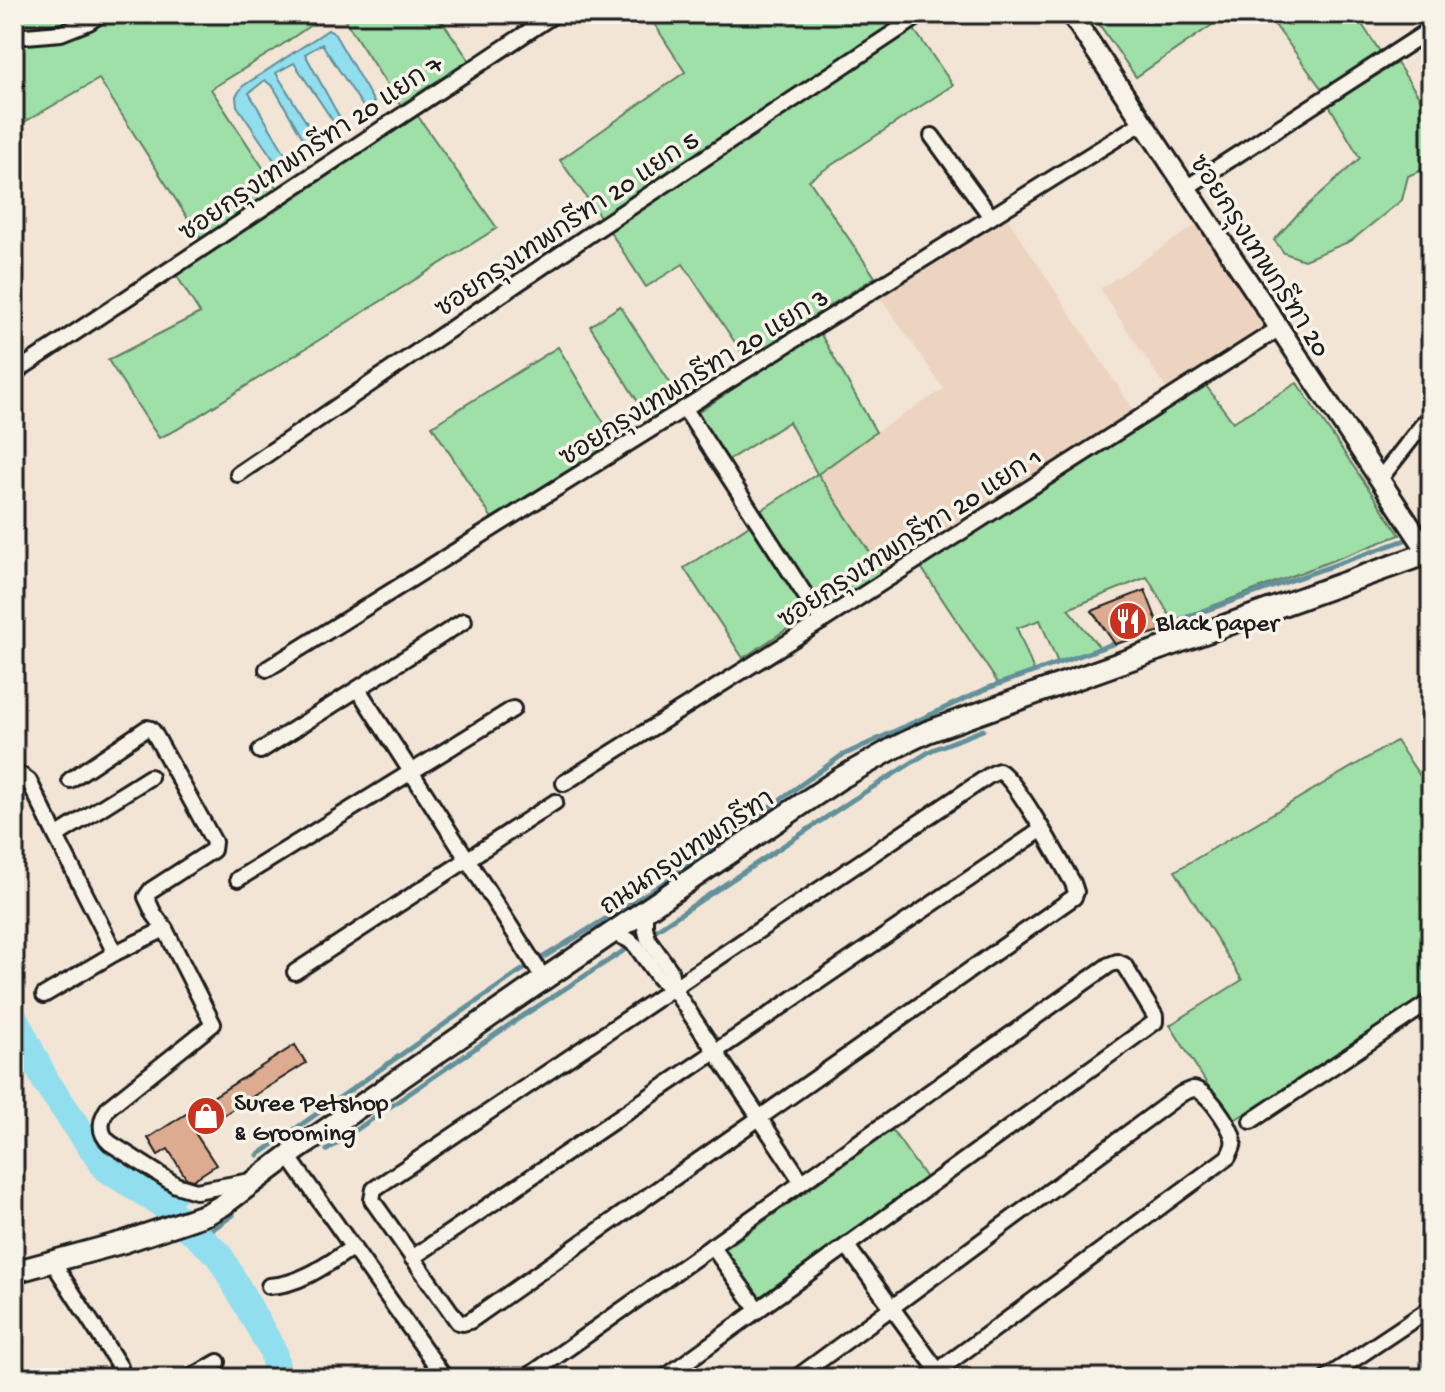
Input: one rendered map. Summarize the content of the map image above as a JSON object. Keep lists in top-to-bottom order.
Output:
{
  "streets": {
    "main road": ["ถนนกรุงเทพกรีฑา"],
    "street": [
      "ซอยกรุงเทพกรีฑา 20 แยก 7",
      "ซอยกรุงเทพกรีฑา 20 แยก 5",
      "ซอยกรุงเทพกรีฑา 20",
      "ซอยกรุงเทพกรีฑา 20 แยก 3",
      "ซอยกรุงเทพกรีฑา 20 แยก 1"
    ]
  },
  "crossings": [
    ["ซอยกรุงเทพกรีฑา 20", "ซอยกรุงเทพกรีฑา 20 แยก 3"],
    ["ซอยกรุงเทพกรีฑา 20", "ซอยกรุงเทพกรีฑา 20 แยก 1"],
    ["ซอยกรุงเทพกรีฑา 20", "ถนนกรุงเทพกรีฑา"]
  ],
  "places": {
    "restaurant": ["Black paper"],
    "shop": ["Suree Petshop & Grooming"]
  }
}
